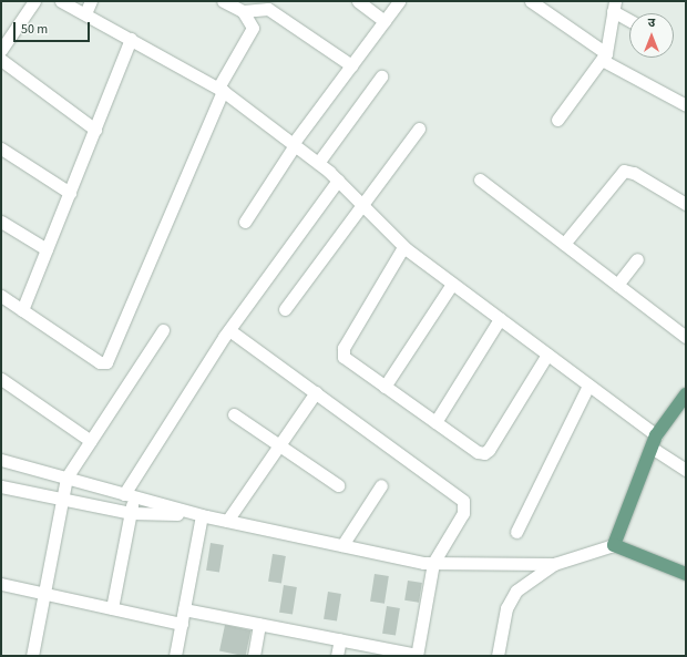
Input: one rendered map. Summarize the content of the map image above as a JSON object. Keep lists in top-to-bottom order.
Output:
{
  "scale_bar": "50 m",
  "north": "top"
}
